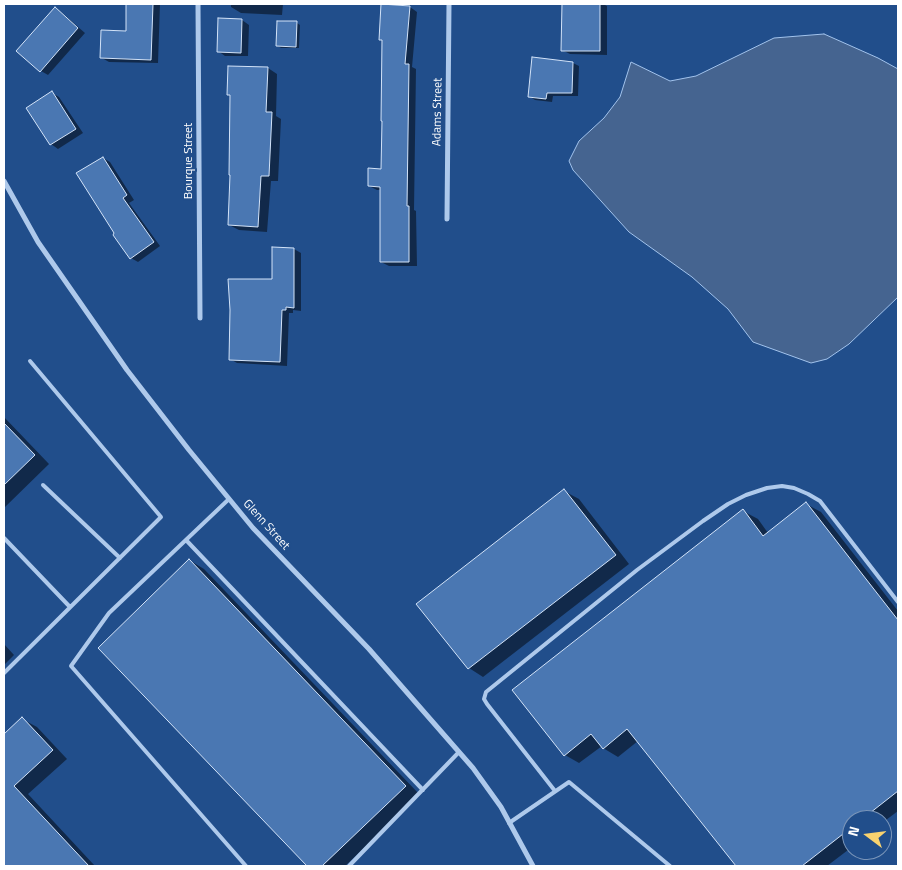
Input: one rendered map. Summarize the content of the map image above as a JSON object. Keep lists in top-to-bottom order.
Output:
{
  "streets": {
    "street": ["Adams Street", "Bourque Street", "Glenn Street"]
  },
  "north": "left"
}
